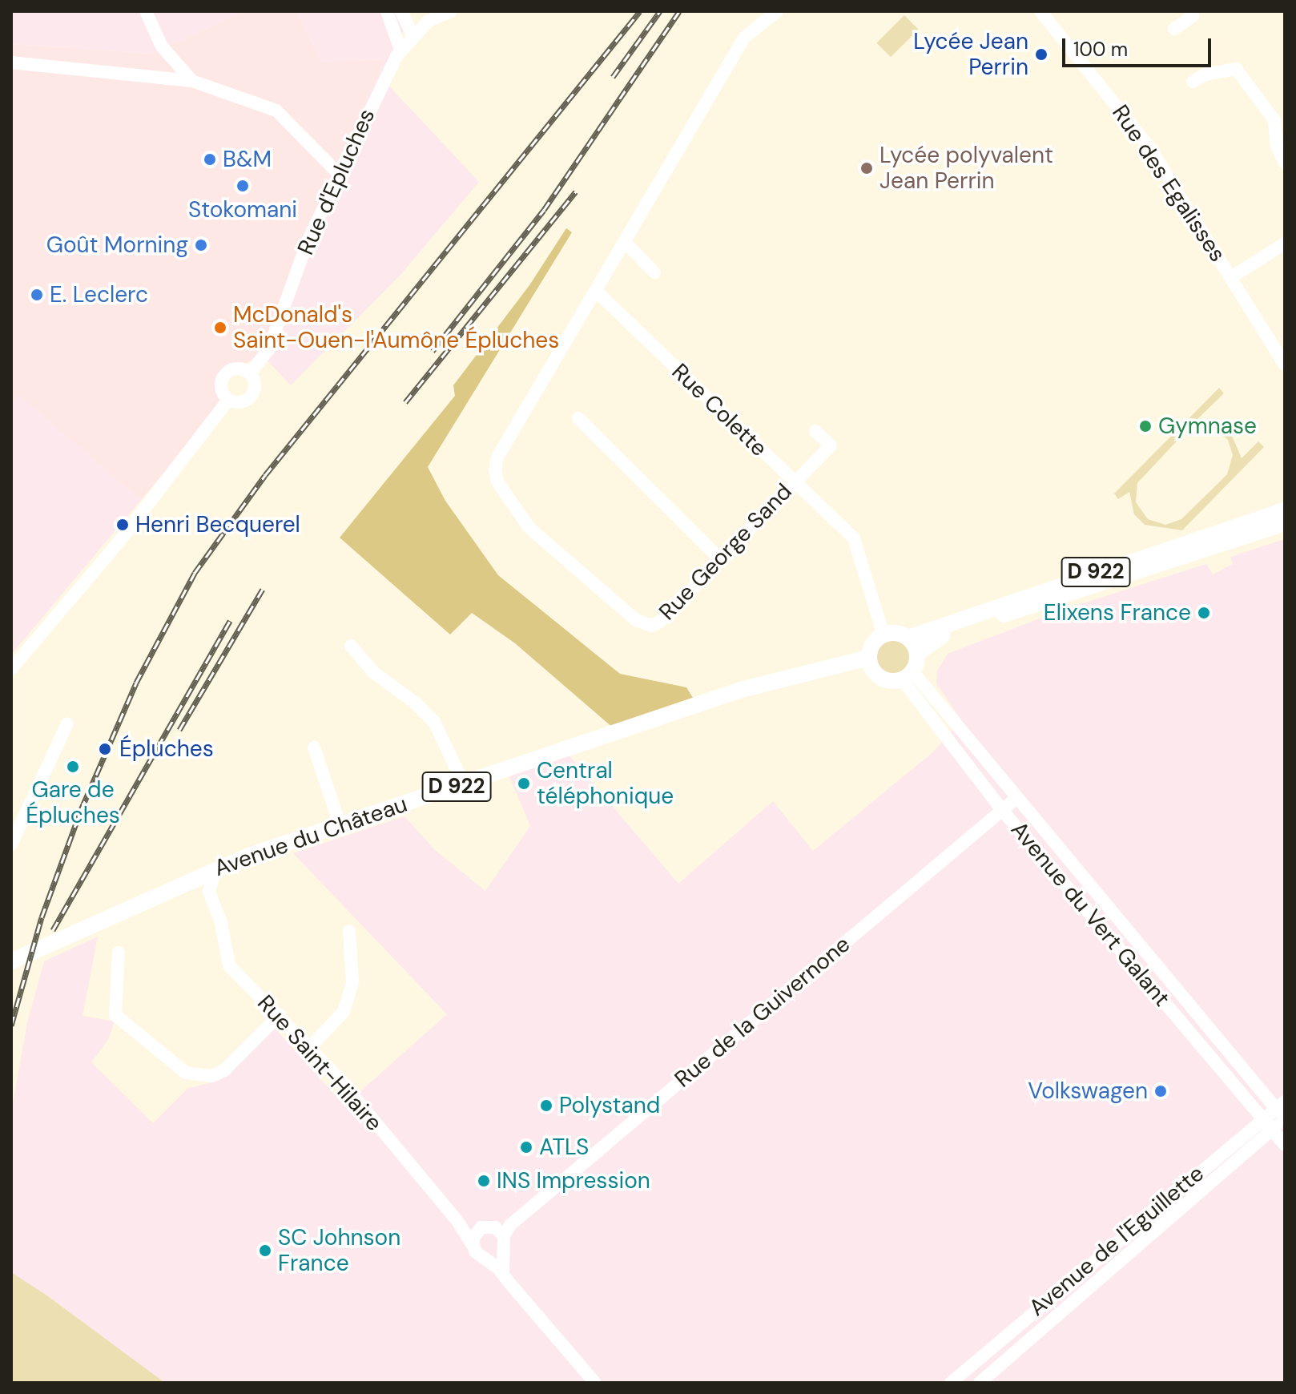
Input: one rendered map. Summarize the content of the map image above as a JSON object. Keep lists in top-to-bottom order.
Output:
{
  "streets": {
    "main road": ["D 922", "Avenue du Château"],
    "street": [
      "Rue d'Epluches",
      "Rue des Egalisses",
      "Rue Colette",
      "Rue George Sand",
      "Avenue du Vert Galant",
      "Rue de la Guivernone",
      "Rue Saint-Hilaire",
      "Avenue de l'Eguillette"
    ]
  },
  "crossings": [
    ["Rue Colette", "Rue George Sand"],
    ["Rue Colette", "D 922"],
    ["Rue Colette", "Avenue du Château"],
    ["Rue Colette", "Avenue du Vert Galant"],
    ["D 922", "Avenue du Château"],
    ["D 922", "Avenue du Vert Galant"],
    ["Avenue du Château", "Avenue du Vert Galant"],
    ["Avenue du Vert Galant", "Rue de la Guivernone"],
    ["Avenue du Vert Galant", "Avenue de l'Eguillette"],
    ["Rue de la Guivernone", "Rue Saint-Hilaire"]
  ],
  "places": [
    "Lycée Jean Perrin",
    "B&M",
    "Lycée polyvalent Jean Perrin",
    "Stokomani",
    "Goût Morning",
    "E. Leclerc",
    "McDonald's Saint-Ouen-l'Aumône Épluches",
    "Gymnase",
    "Henri Becquerel",
    "Elixens France",
    "Épluches",
    "Gare de Épluches",
    "Central téléphonique",
    "Volkswagen",
    "Polystand",
    "ATLS",
    "INS Impression",
    "SC Johnson France"
  ],
  "scale_bar": "100 m"
}
